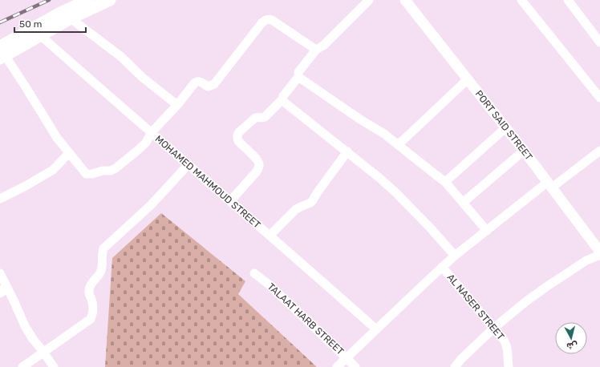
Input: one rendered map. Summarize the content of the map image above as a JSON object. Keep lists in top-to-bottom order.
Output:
{
  "streets": {
    "street": [
      "PORT SAID STREET",
      "MOHAMED MAHMOUD STREET",
      "AL NASER STREET",
      "TALAAT HARB STREET"
    ]
  },
  "scale_bar": "50 m",
  "north": "bottom"
}
